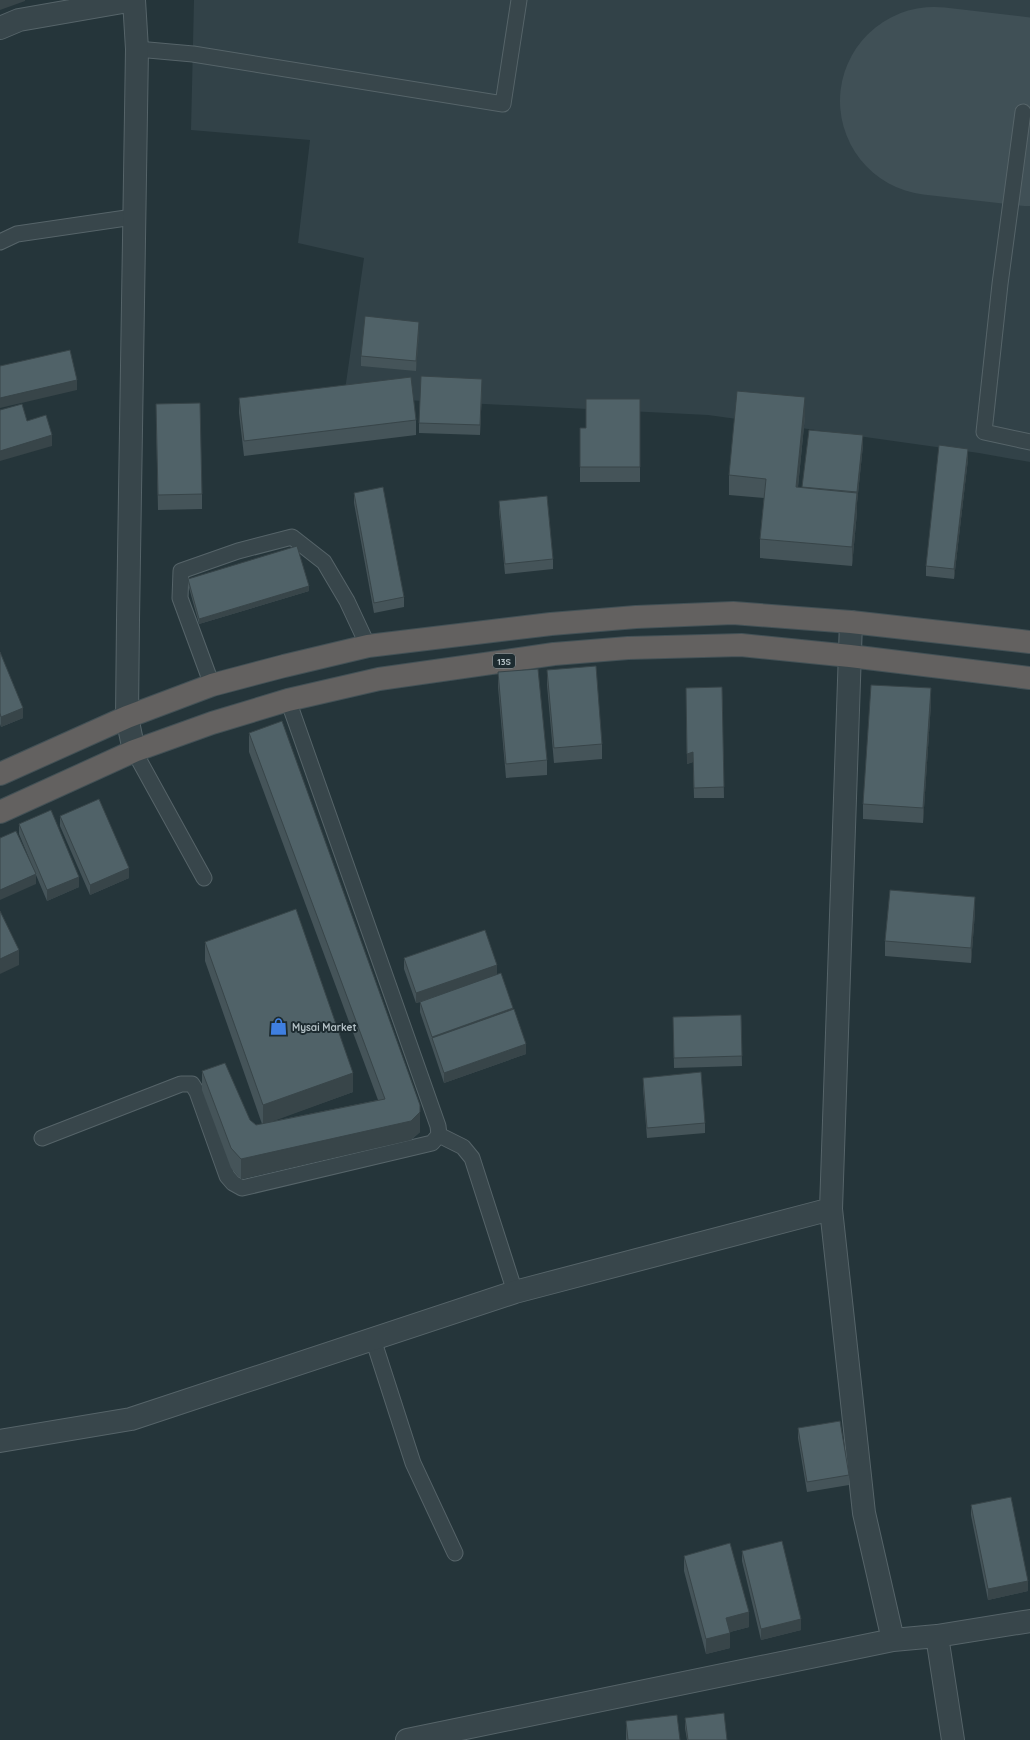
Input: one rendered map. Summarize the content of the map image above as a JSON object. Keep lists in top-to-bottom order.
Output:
{
  "streets": {
    "highway": ["13S"]
  },
  "places": {
    "shop": ["Mysai Market"]
  }
}
